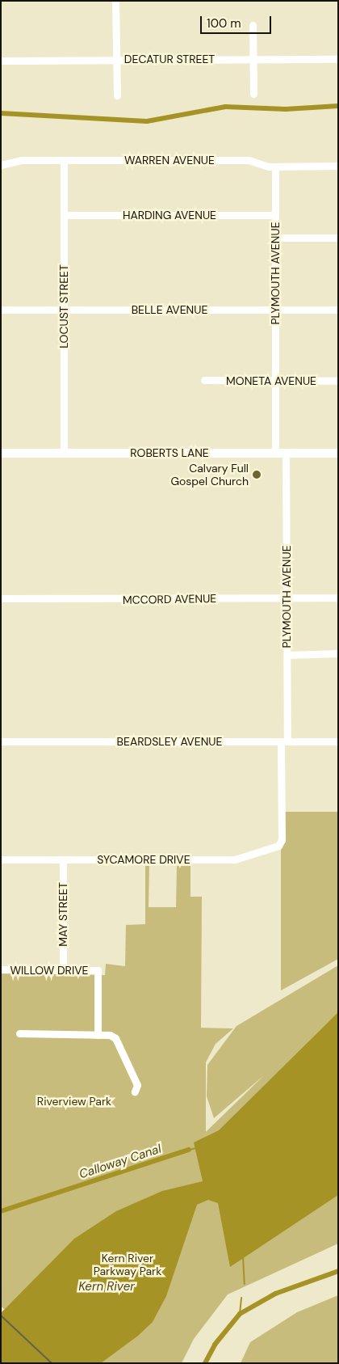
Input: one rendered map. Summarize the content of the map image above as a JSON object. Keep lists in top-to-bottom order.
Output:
{
  "streets": {
    "main road": ["ROBERTS LANE"],
    "street": [
      "DECATUR STREET",
      "WARREN AVENUE",
      "HARDING AVENUE",
      "PLYMOUTH AVENUE",
      "LOCUST STREET",
      "BELLE AVENUE",
      "MONETA AVENUE",
      "MCCORD AVENUE",
      "BEARDSLEY AVENUE",
      "SYCAMORE DRIVE",
      "MAY STREET",
      "WILLOW DRIVE"
    ]
  },
  "crossings": [
    ["WARREN AVENUE", "PLYMOUTH AVENUE"],
    ["WARREN AVENUE", "LOCUST STREET"],
    ["HARDING AVENUE", "PLYMOUTH AVENUE"],
    ["HARDING AVENUE", "LOCUST STREET"],
    ["PLYMOUTH AVENUE", "BELLE AVENUE"],
    ["PLYMOUTH AVENUE", "MONETA AVENUE"],
    ["PLYMOUTH AVENUE", "ROBERTS LANE"],
    ["PLYMOUTH AVENUE", "MCCORD AVENUE"],
    ["PLYMOUTH AVENUE", "BEARDSLEY AVENUE"],
    ["PLYMOUTH AVENUE", "SYCAMORE DRIVE"],
    ["LOCUST STREET", "BELLE AVENUE"],
    ["LOCUST STREET", "ROBERTS LANE"],
    ["SYCAMORE DRIVE", "MAY STREET"],
    ["MAY STREET", "WILLOW DRIVE"]
  ],
  "water": ["Calloway Canal", "Kern River"],
  "parks": ["Riverview Park", "Kern River Parkway Park"],
  "places": ["Calvary Full Gospel Church"],
  "scale_bar": "100 m"
}
